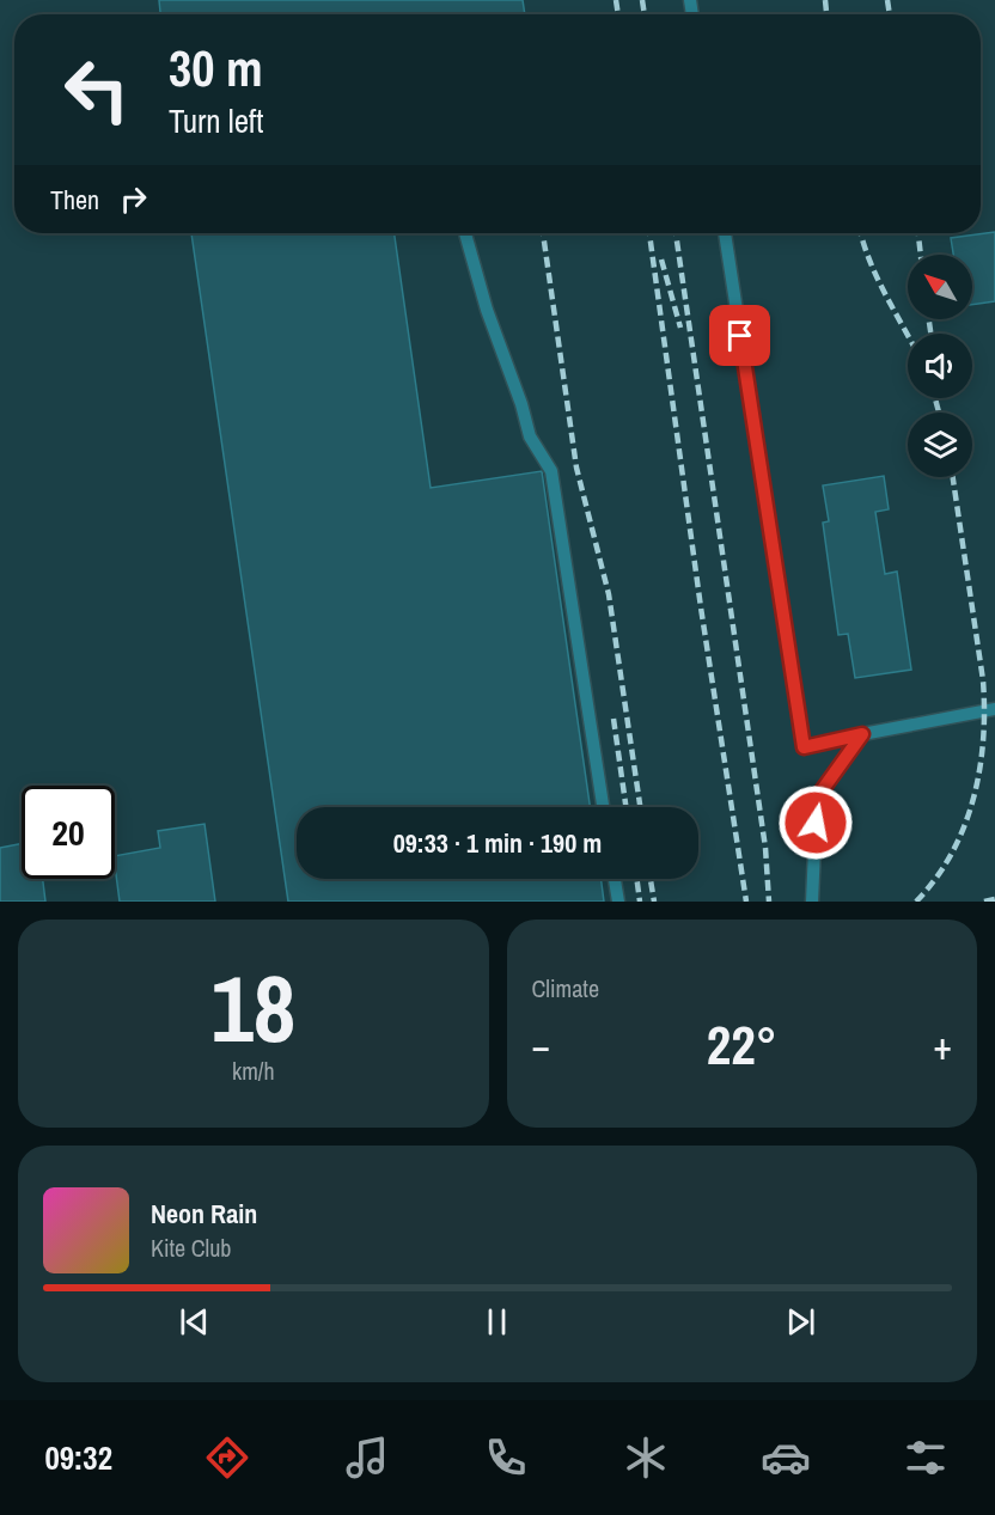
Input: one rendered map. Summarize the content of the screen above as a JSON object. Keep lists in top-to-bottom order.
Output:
{
  "north": "top left",
  "page": {
    "turn": ["30 m", "Turn left"],
    "then": "Then",
    "limit": "20",
    "trip": "09:33 · 1 min · 190 m",
    "tile": [
      ["18", "km/h"],
      "Climate"
    ],
    "heat": ["−", "22°", "+"],
    "song": ["Neon Rain", "Kite Club"],
    "tabs": "09:32"
  }
}
